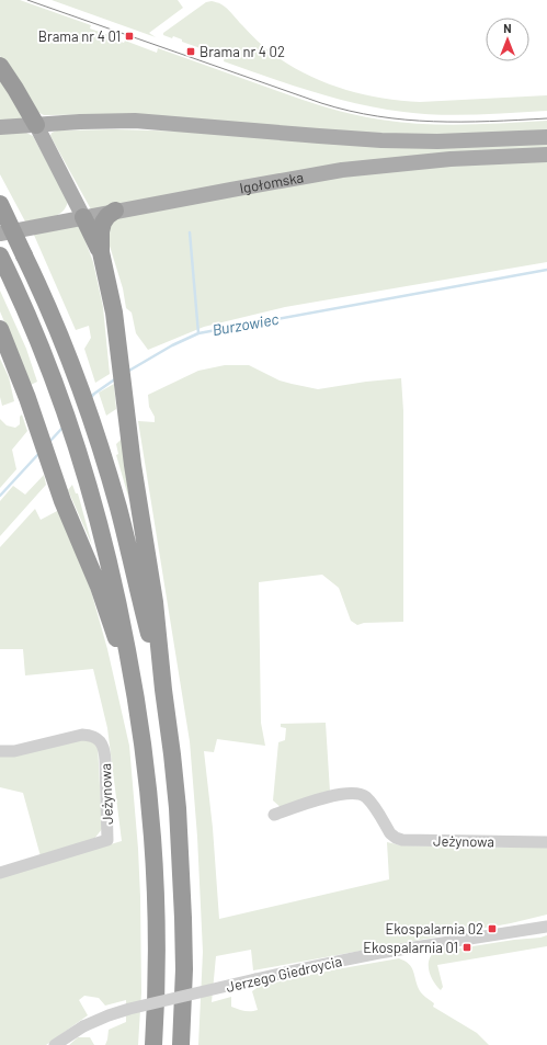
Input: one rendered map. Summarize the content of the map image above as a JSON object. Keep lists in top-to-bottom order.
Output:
{
  "streets": {
    "main road": ["Igołomska"],
    "street": ["Jeżynowa", "Jerzego Giedroycia"]
  },
  "water": ["Burzowiec"],
  "places": {
    "transit": [
      "Brama nr 4 01",
      "Brama nr 4 02",
      "Ekospalarnia 02",
      "Ekospalarnia 01"
    ]
  },
  "north": "top"
}
